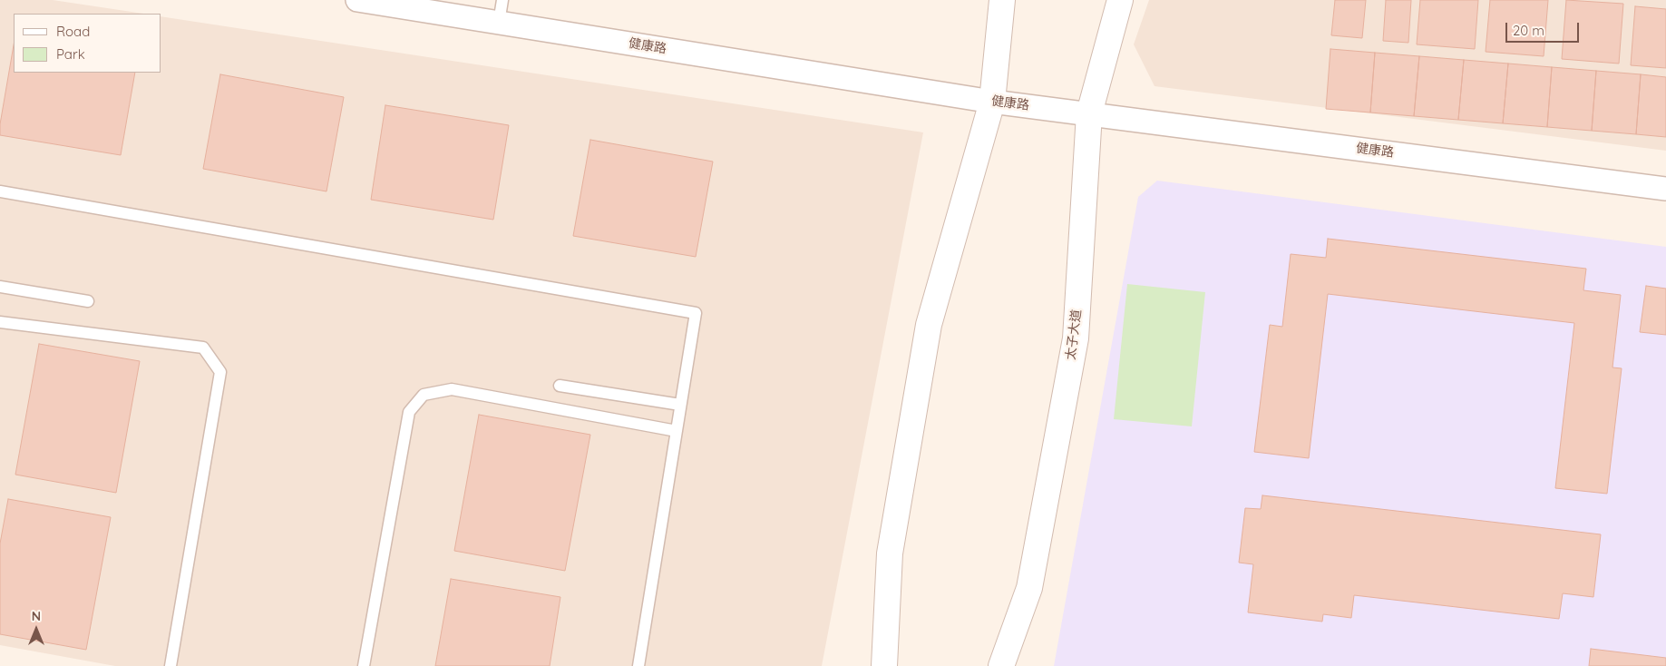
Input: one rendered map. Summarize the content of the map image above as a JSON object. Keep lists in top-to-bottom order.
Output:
{
  "streets": {
    "street": ["健康路", "太子大道"]
  },
  "crossings": [
    ["健康路", "太子大道"]
  ],
  "legend": ["Road", "Park"],
  "scale_bar": "20 m",
  "north": "top"
}
